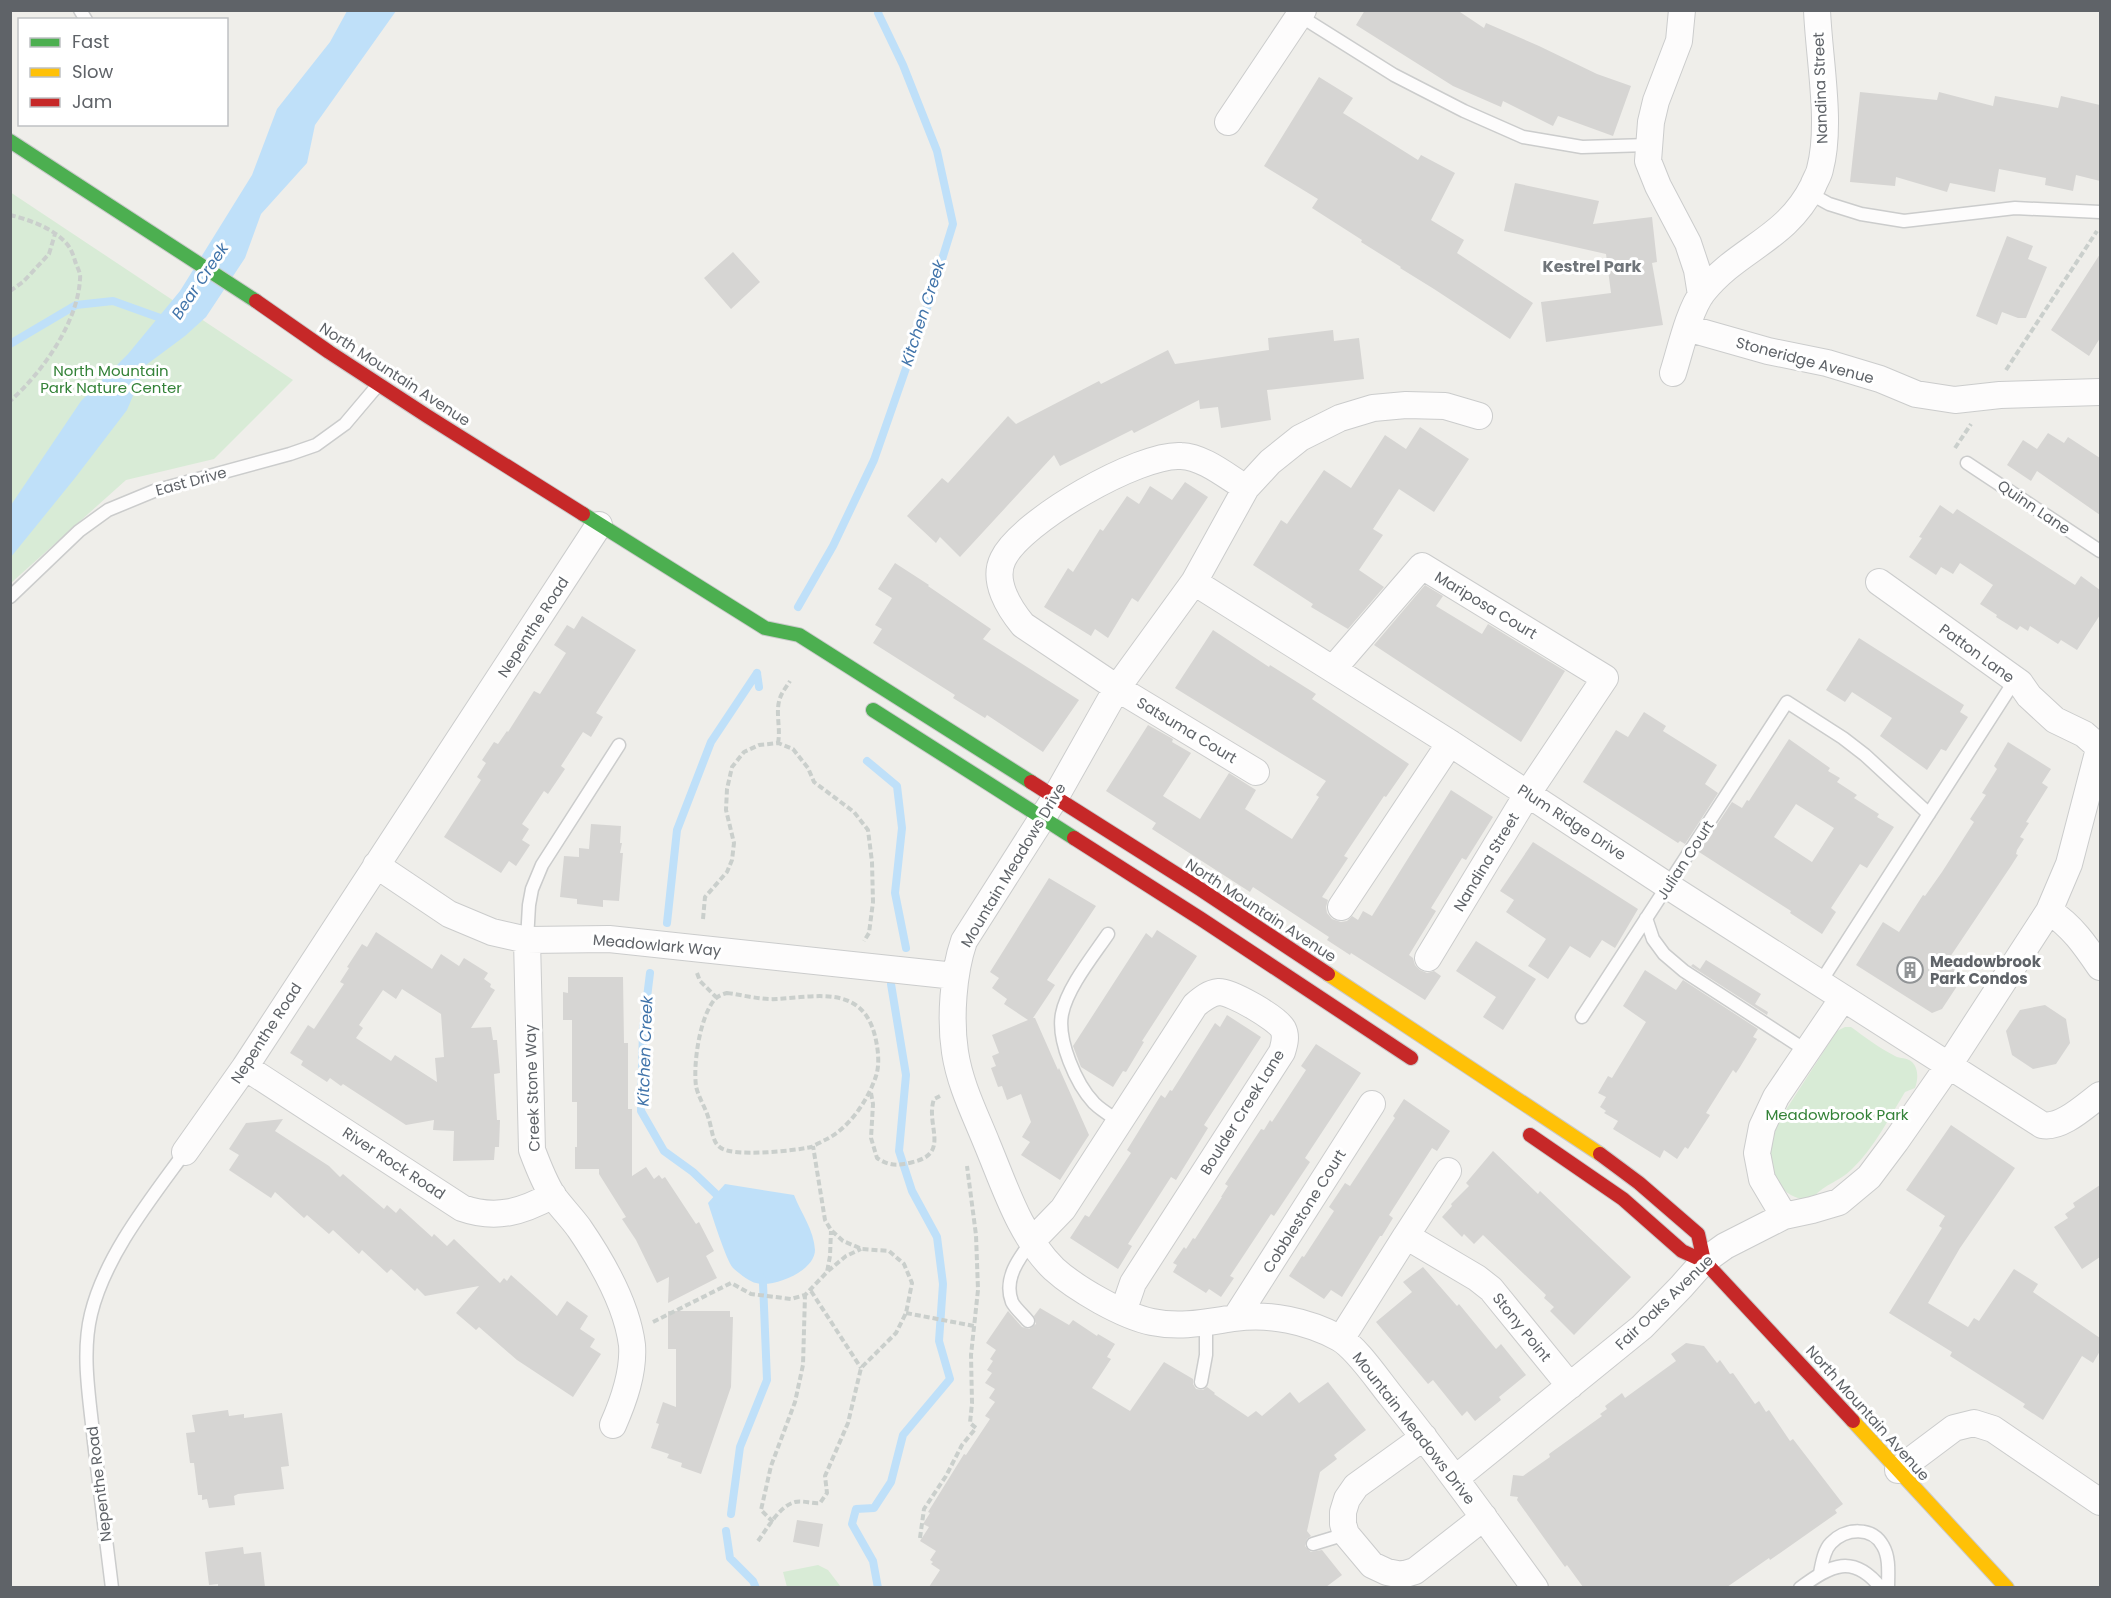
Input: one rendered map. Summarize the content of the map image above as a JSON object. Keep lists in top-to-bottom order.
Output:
{
  "streets": {
    "street": [
      "Nandina Street",
      "Stoneridge Avenue",
      "North Mountain Avenue",
      "Mariposa Court",
      "Nepenthe Road",
      "Patton Lane",
      "Satsuma Court",
      "Plum Ridge Drive",
      "Mountain Meadows Drive",
      "Meadowlark Way",
      "Creek Stone Way",
      "Boulder Creek Lane",
      "River Rock Road",
      "Cobblestone Court",
      "Fair Oaks Avenue",
      "Stony Point"
    ],
    "lane": ["East Drive", "Quinn Lane", "Julian Court"]
  },
  "crossings": [
    ["Nandina Street", "Stoneridge Avenue"],
    ["Nandina Street", "Mariposa Court"],
    ["Nandina Street", "Plum Ridge Drive"],
    ["North Mountain Avenue", "East Drive"],
    ["North Mountain Avenue", "Nepenthe Road"],
    ["North Mountain Avenue", "Mountain Meadows Drive"],
    ["North Mountain Avenue", "Fair Oaks Avenue"],
    ["Mariposa Court", "Plum Ridge Drive"],
    ["Nepenthe Road", "Meadowlark Way"],
    ["Nepenthe Road", "River Rock Road"],
    ["Patton Lane", "Fair Oaks Avenue"],
    ["Satsuma Court", "Mountain Meadows Drive"],
    ["Plum Ridge Drive", "Julian Court"],
    ["Plum Ridge Drive", "Mountain Meadows Drive"],
    ["Plum Ridge Drive", "Fair Oaks Avenue"],
    ["Mountain Meadows Drive", "Meadowlark Way"],
    ["Mountain Meadows Drive", "Boulder Creek Lane"],
    ["Mountain Meadows Drive", "Cobblestone Court"],
    ["Mountain Meadows Drive", "Fair Oaks Avenue"],
    ["Meadowlark Way", "Creek Stone Way"],
    ["Creek Stone Way", "River Rock Road"],
    ["Fair Oaks Avenue", "Stony Point"]
  ],
  "districts": ["Kestrel Park"],
  "water": ["Bear Creek", "Kitchen Creek"],
  "parks": ["North Mountain Park Nature Center", "Meadowbrook Park"],
  "places": {
    "building": ["Meadowbrook Park Condos"]
  },
  "legend": ["Fast", "Slow", "Jam"]
}
